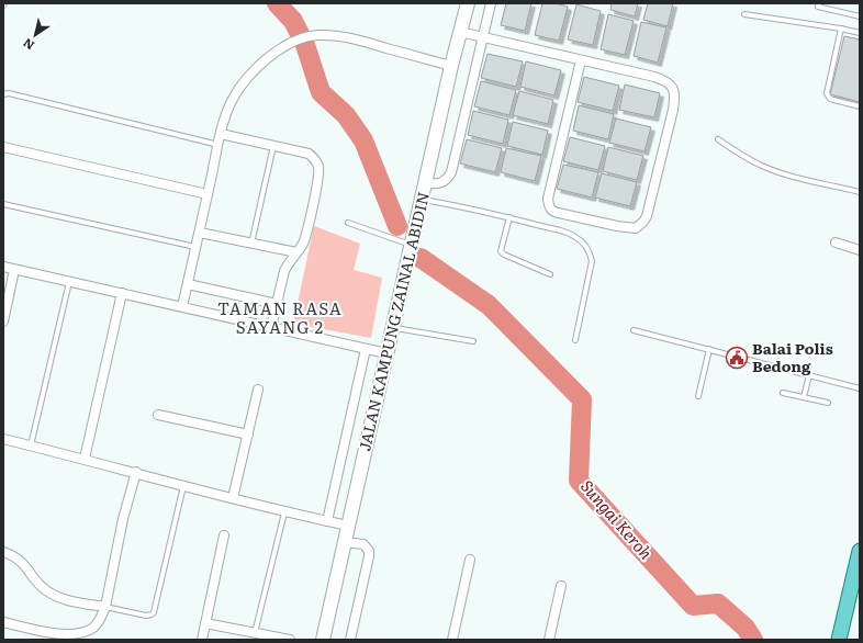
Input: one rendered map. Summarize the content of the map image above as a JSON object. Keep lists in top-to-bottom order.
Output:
{
  "streets": {
    "street": ["JALAN KAMPUNG ZAINAL ABIDIN"]
  },
  "districts": ["TAMAN RASA SAYANG 2"],
  "water": ["Sungai Keroh"],
  "places": {
    "public building": ["Balai Polis Bedong"]
  },
  "north": "bottom left"
}
